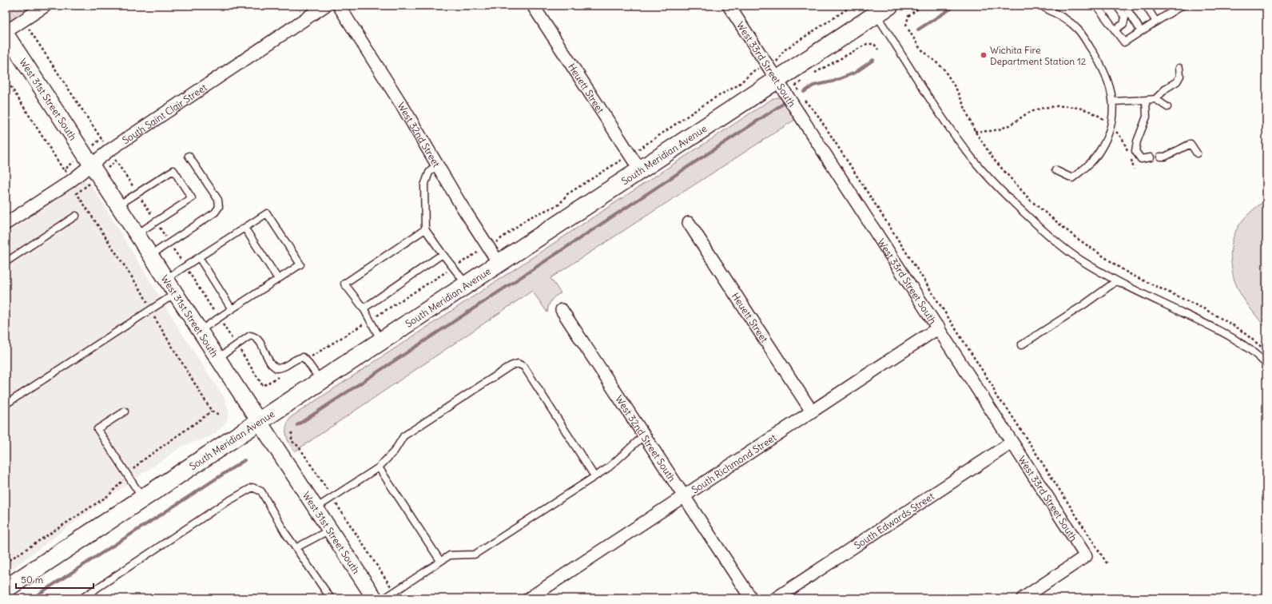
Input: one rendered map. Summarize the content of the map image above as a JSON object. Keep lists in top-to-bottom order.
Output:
{
  "streets": {
    "main road": ["South Meridian Avenue"],
    "street": [
      "West 33rd Street South",
      "Heuett Street",
      "West 31st Street South",
      "South Saint Clair Street",
      "West 32nd Street",
      "West 32nd Street South",
      "South Richmond Street",
      "South Edwards Street"
    ]
  },
  "crossings": [
    ["West 33rd Street South", "South Meridian Avenue"],
    ["West 33rd Street South", "South Richmond Street"],
    ["West 33rd Street South", "South Edwards Street"],
    ["Heuett Street", "South Meridian Avenue"],
    ["Heuett Street", "South Richmond Street"],
    ["West 31st Street South", "South Saint Clair Street"],
    ["West 31st Street South", "South Meridian Avenue"],
    ["West 32nd Street", "South Meridian Avenue"],
    ["West 32nd Street South", "South Richmond Street"]
  ],
  "places": ["Wichita Fire Department Station 12"],
  "scale_bar": "50 m"
}
